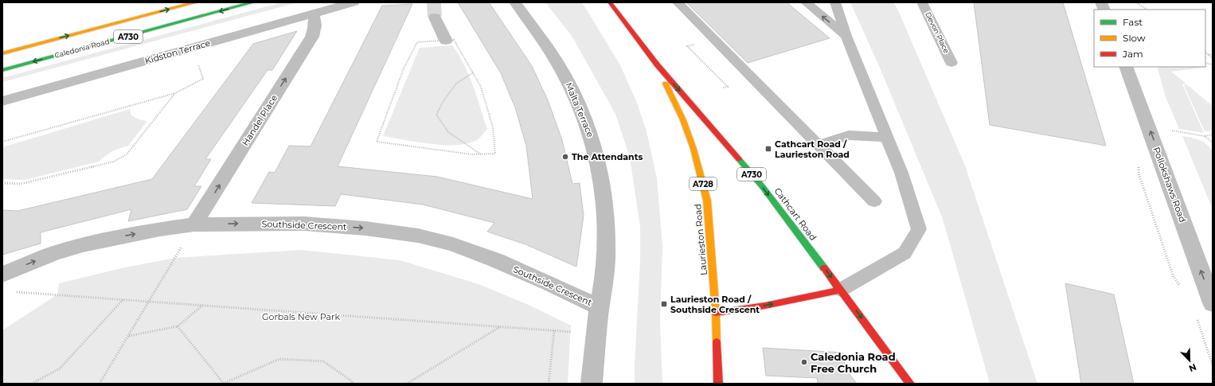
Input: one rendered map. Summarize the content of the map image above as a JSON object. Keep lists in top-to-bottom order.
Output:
{
  "streets": {
    "main road": [
      "A730",
      "Caledonia Road",
      "A728",
      "Cathcart Road",
      "Laurieston Road"
    ],
    "street": [
      "Kidston Terrace",
      "Malta Terrace",
      "Handel Place",
      "Pollokshaws Road",
      "Southside Crescent"
    ],
    "lane": ["Devon Place"]
  },
  "crossings": [
    ["Kidston Terrace", "Handel Place"],
    ["Malta Terrace", "Southside Crescent"],
    ["Handel Place", "Southside Crescent"],
    ["Cathcart Road", "Laurieston Road"]
  ],
  "one_way": [
    "Handel Place",
    "Pollokshaws Road",
    "Cathcart Road",
    "Southside Crescent"
  ],
  "parks": ["Gorbals New Park"],
  "places": {
    "transit": ["Cathcart Road / Laurieston Road", "Laurieston Road / Southside Crescent"],
    "other": ["The Attendants", "Caledonia Road Free Church"]
  },
  "legend": ["Fast", "Slow", "Jam"],
  "north": "bottom right"
}
